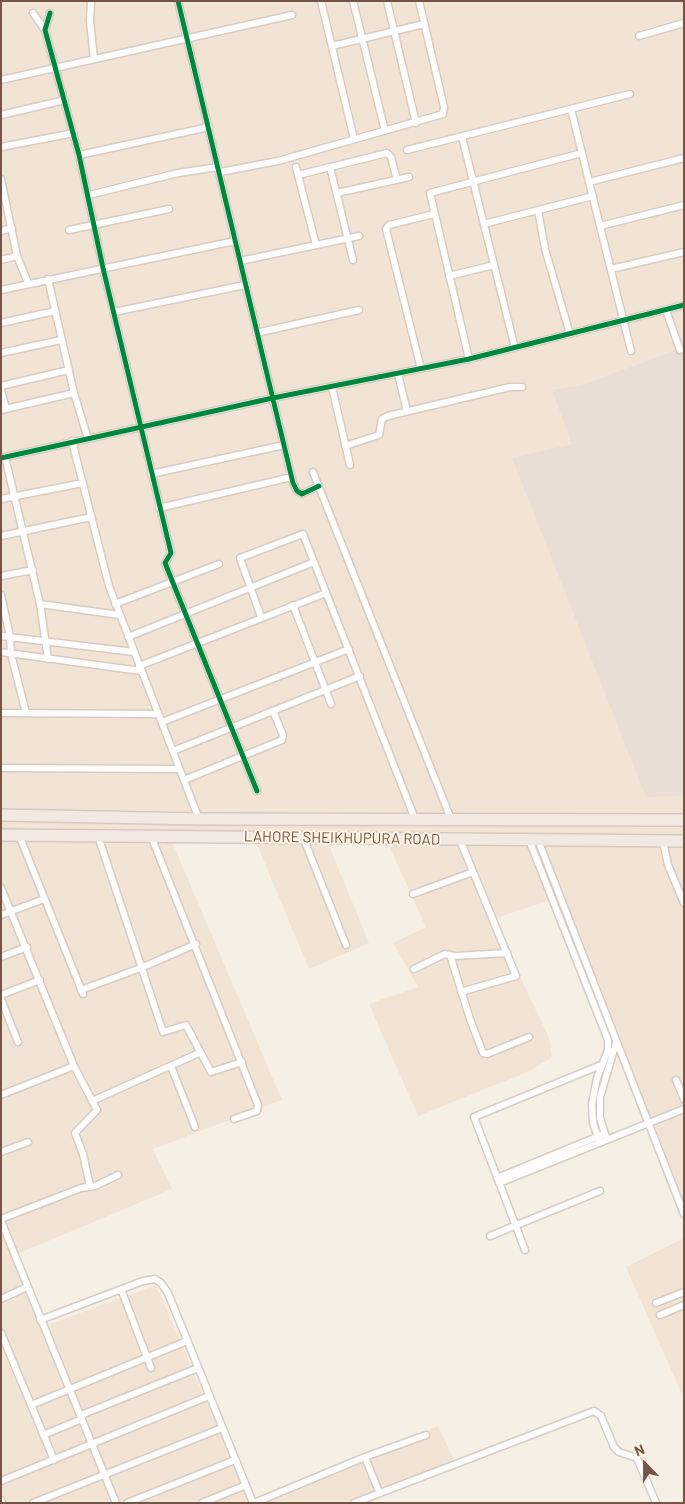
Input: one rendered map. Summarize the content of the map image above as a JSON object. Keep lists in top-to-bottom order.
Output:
{
  "streets": {
    "highway": ["LAHORE SHEIKHUPURA ROAD"]
  },
  "north": "top"
}
